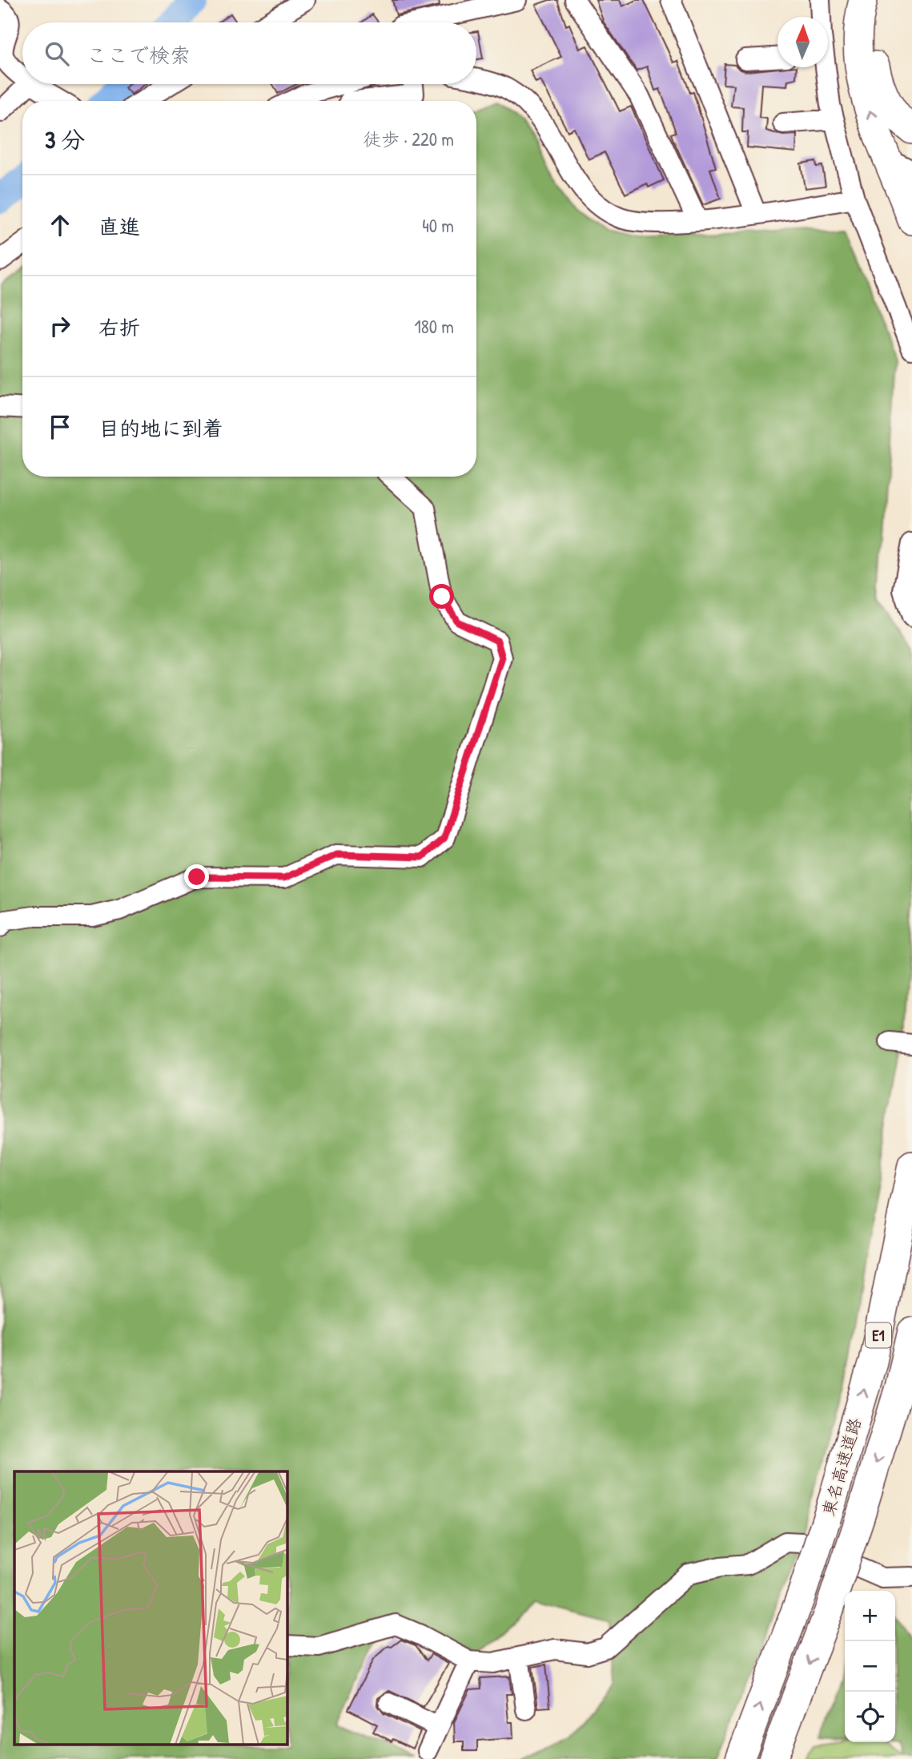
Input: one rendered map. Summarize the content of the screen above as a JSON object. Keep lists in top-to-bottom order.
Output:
{
  "streets": {
    "highway": ["E1", "東名高速道路"]
  },
  "north": "top",
  "page": {
    "search": "ここで検索",
    "heading": ["3 分", "徒歩 · 220 m"],
    "list": [
      ["直進", "40 m"],
      ["右折", "180 m"],
      "目的地に到着"
    ],
    "map_buttons": ["+", "−"]
  }
}
